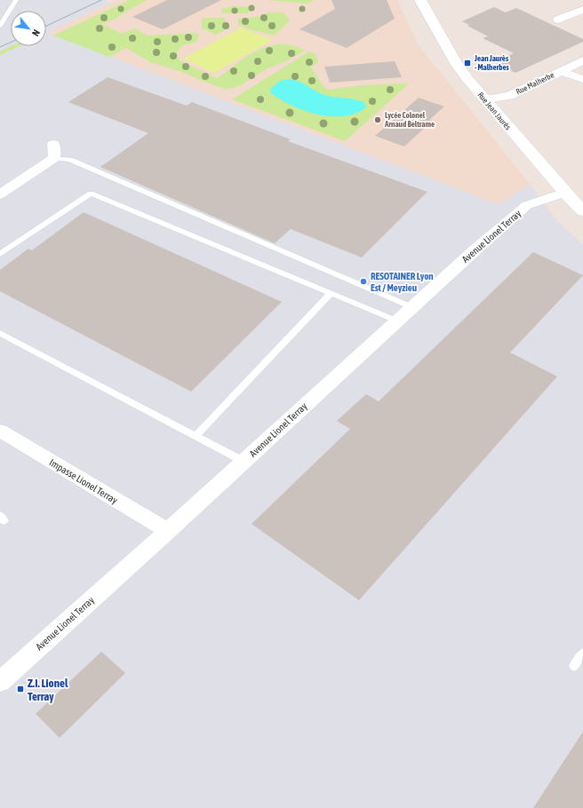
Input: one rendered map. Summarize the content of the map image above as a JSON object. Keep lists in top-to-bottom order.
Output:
{
  "streets": {
    "main road": ["Rue Jean Jaurès"],
    "street": ["Rue Malherbe", "Avenue Lionel Terray", "Impasse Lionel Terray"]
  },
  "crossings": [
    ["Rue Malherbe", "Rue Jean Jaurès"],
    ["Rue Jean Jaurès", "Avenue Lionel Terray"],
    ["Avenue Lionel Terray", "Impasse Lionel Terray"]
  ],
  "places": {
    "transit": ["Jean Jaurès - Malherbes", "Z.I. Lionel Terray"],
    "other": ["Lycée Colonel Arnaud Beltrame", "RESOTAINER Lyon Est / Meyzieu"]
  },
  "north": "bottom right"
}
